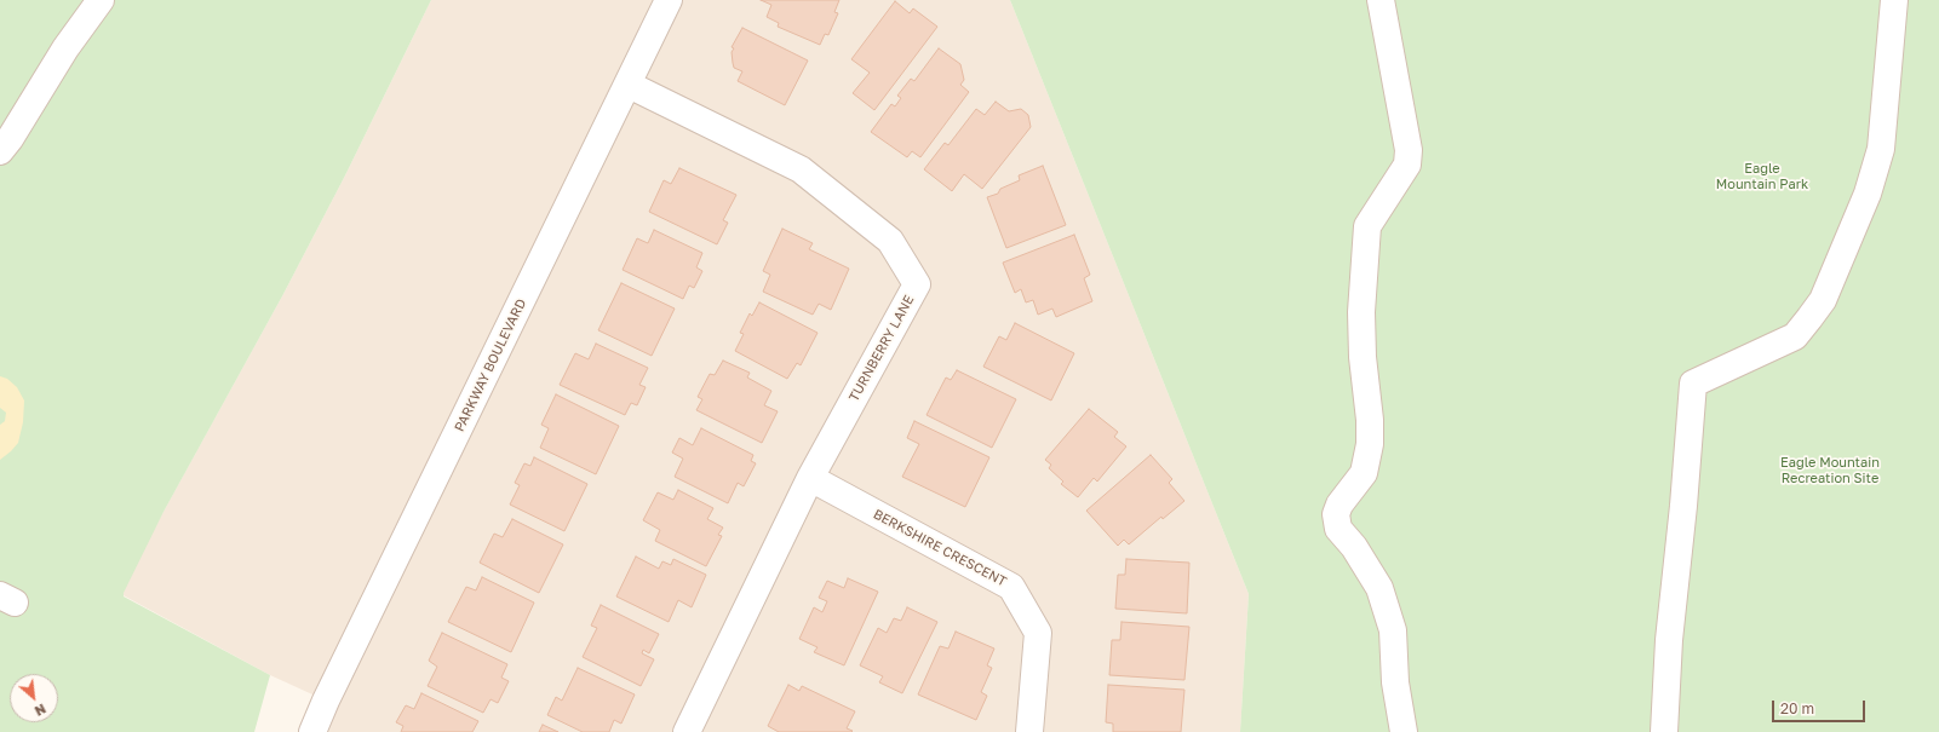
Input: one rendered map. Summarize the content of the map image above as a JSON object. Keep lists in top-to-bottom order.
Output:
{
  "streets": {
    "street": ["TURNBERRY LANE", "PARKWAY BOULEVARD", "BERKSHIRE CRESCENT"]
  },
  "crossings": [
    ["TURNBERRY LANE", "PARKWAY BOULEVARD"],
    ["TURNBERRY LANE", "BERKSHIRE CRESCENT"]
  ],
  "parks": ["Eagle Mountain Park", "Eagle Mountain Recreation Site"],
  "scale_bar": "20 m",
  "north": "bottom right"
}
